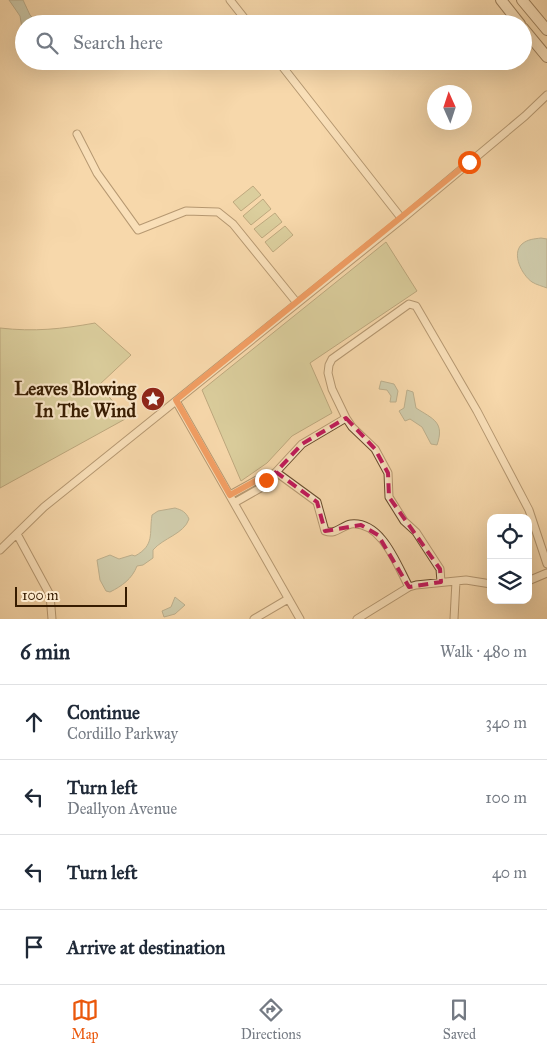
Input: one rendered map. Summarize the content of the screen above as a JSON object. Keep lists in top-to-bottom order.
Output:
{
  "places": {
    "place": ["Leaves Blowing In The Wind"]
  },
  "scale_bar": "100 m",
  "north": "top",
  "page": {
    "search": "Search here",
    "scale": "100 m",
    "heading": ["6 min", "Walk · 480 m"],
    "list": [
      ["Continue", "Cordillo Parkway", "340 m"],
      ["Turn left", "Deallyon Avenue", "100 m"],
      ["Turn left", "40 m"],
      "Arrive at destination"
    ],
    "nav": ["Map", "Directions", "Saved"]
  }
}
